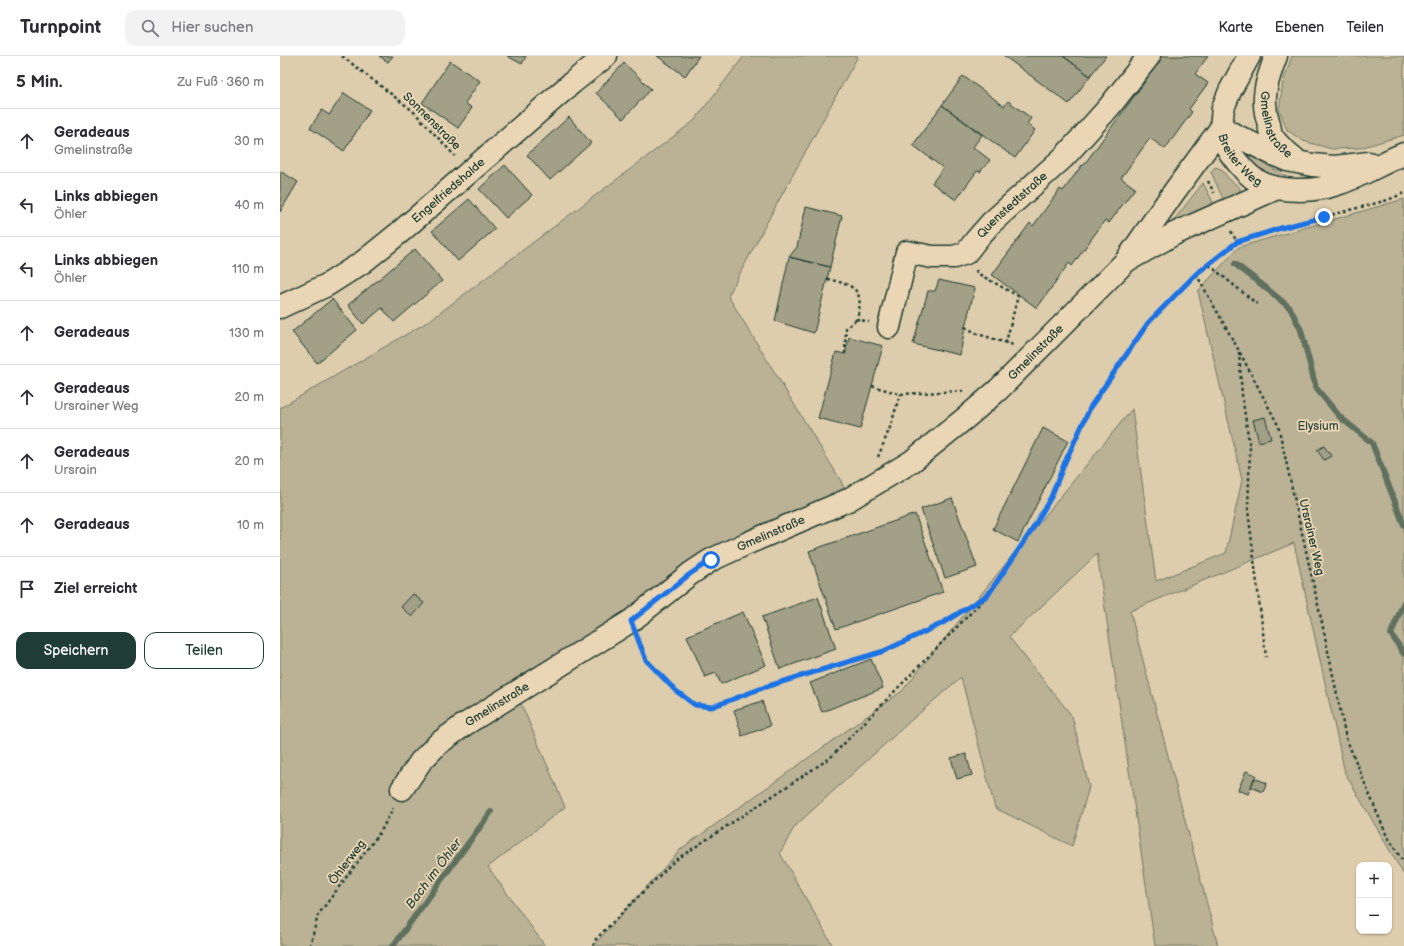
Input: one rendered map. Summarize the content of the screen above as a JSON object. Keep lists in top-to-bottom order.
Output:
{
  "streets": {
    "street": [
      "Gmelinstraße",
      "Breiter Weg",
      "Engelfriedshalde",
      "Quenstedtstraße"
    ],
    "path": ["Sonnenstraße", "Ursrainer Weg", "Öhlerweg"]
  },
  "crossings": [
    ["Sonnenstraße", "Engelfriedshalde"],
    ["Gmelinstraße", "Breiter Weg"],
    ["Gmelinstraße", "Öhlerweg"]
  ],
  "water": ["Bach im Öhler"],
  "parks": ["Elysium"],
  "page": {
    "header": "Turnpoint",
    "search": "Hier suchen",
    "nav": ["Karte", "Ebenen", "Teilen"],
    "heading": ["5 Min.", "Zu Fuß · 360 m"],
    "list": [
      ["Geradeaus", "Gmelinstraße", "30 m"],
      ["Links abbiegen", "Öhler", "40 m"],
      ["Links abbiegen", "Öhler", "110 m"],
      ["Geradeaus", "130 m"],
      ["Geradeaus", "Ursrainer Weg", "20 m"],
      ["Geradeaus", "Ursrain", "20 m"],
      ["Geradeaus", "10 m"],
      "Ziel erreicht"
    ],
    "buttons": ["Speichern", "Teilen"],
    "map_buttons": ["+", "−"]
  }
}
